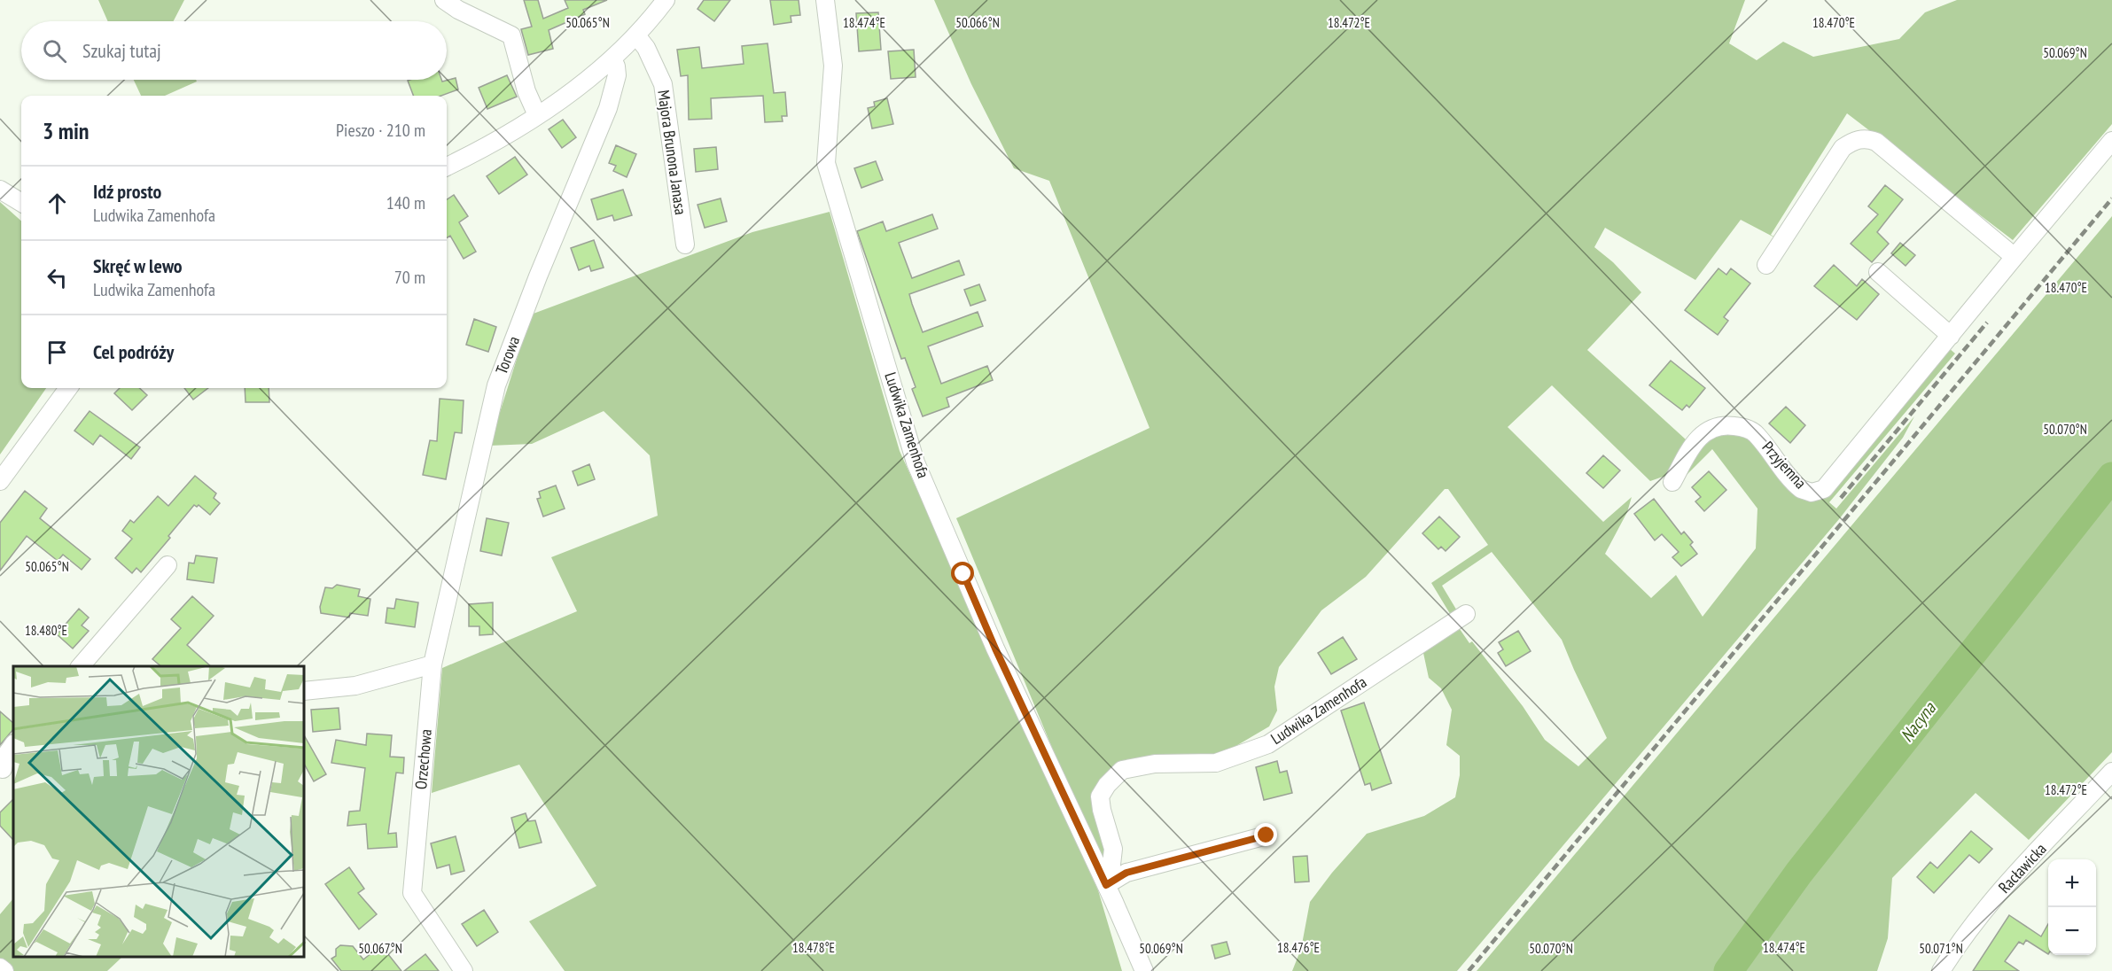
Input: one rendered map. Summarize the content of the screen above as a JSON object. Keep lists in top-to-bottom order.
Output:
{
  "streets": {
    "street": [
      "Majora Brunona Janasa",
      "Torowa",
      "Ludwika Zamenhofa",
      "Przyjemna",
      "Orzechowa",
      "Racławicka"
    ]
  },
  "crossings": [
    ["Torowa", "Orzechowa"]
  ],
  "water": ["Nacyna"],
  "page": {
    "search": "Szukaj tutaj",
    "heading": ["3 min", "Pieszo · 210 m"],
    "list": [
      ["Idź prosto", "Ludwika Zamenhofa", "140 m"],
      ["Skręć w lewo", "Ludwika Zamenhofa", "70 m"],
      "Cel podróży"
    ],
    "map_buttons": ["+", "−"]
  },
  "coordinates": [
    "50.065°N",
    "50.066°N",
    "18.474°E",
    "18.472°E",
    "18.470°E",
    "50.069°N",
    "50.070°N",
    "18.480°E",
    "18.478°E",
    "18.476°E",
    "50.067°N",
    "50.071°N"
  ]
}
